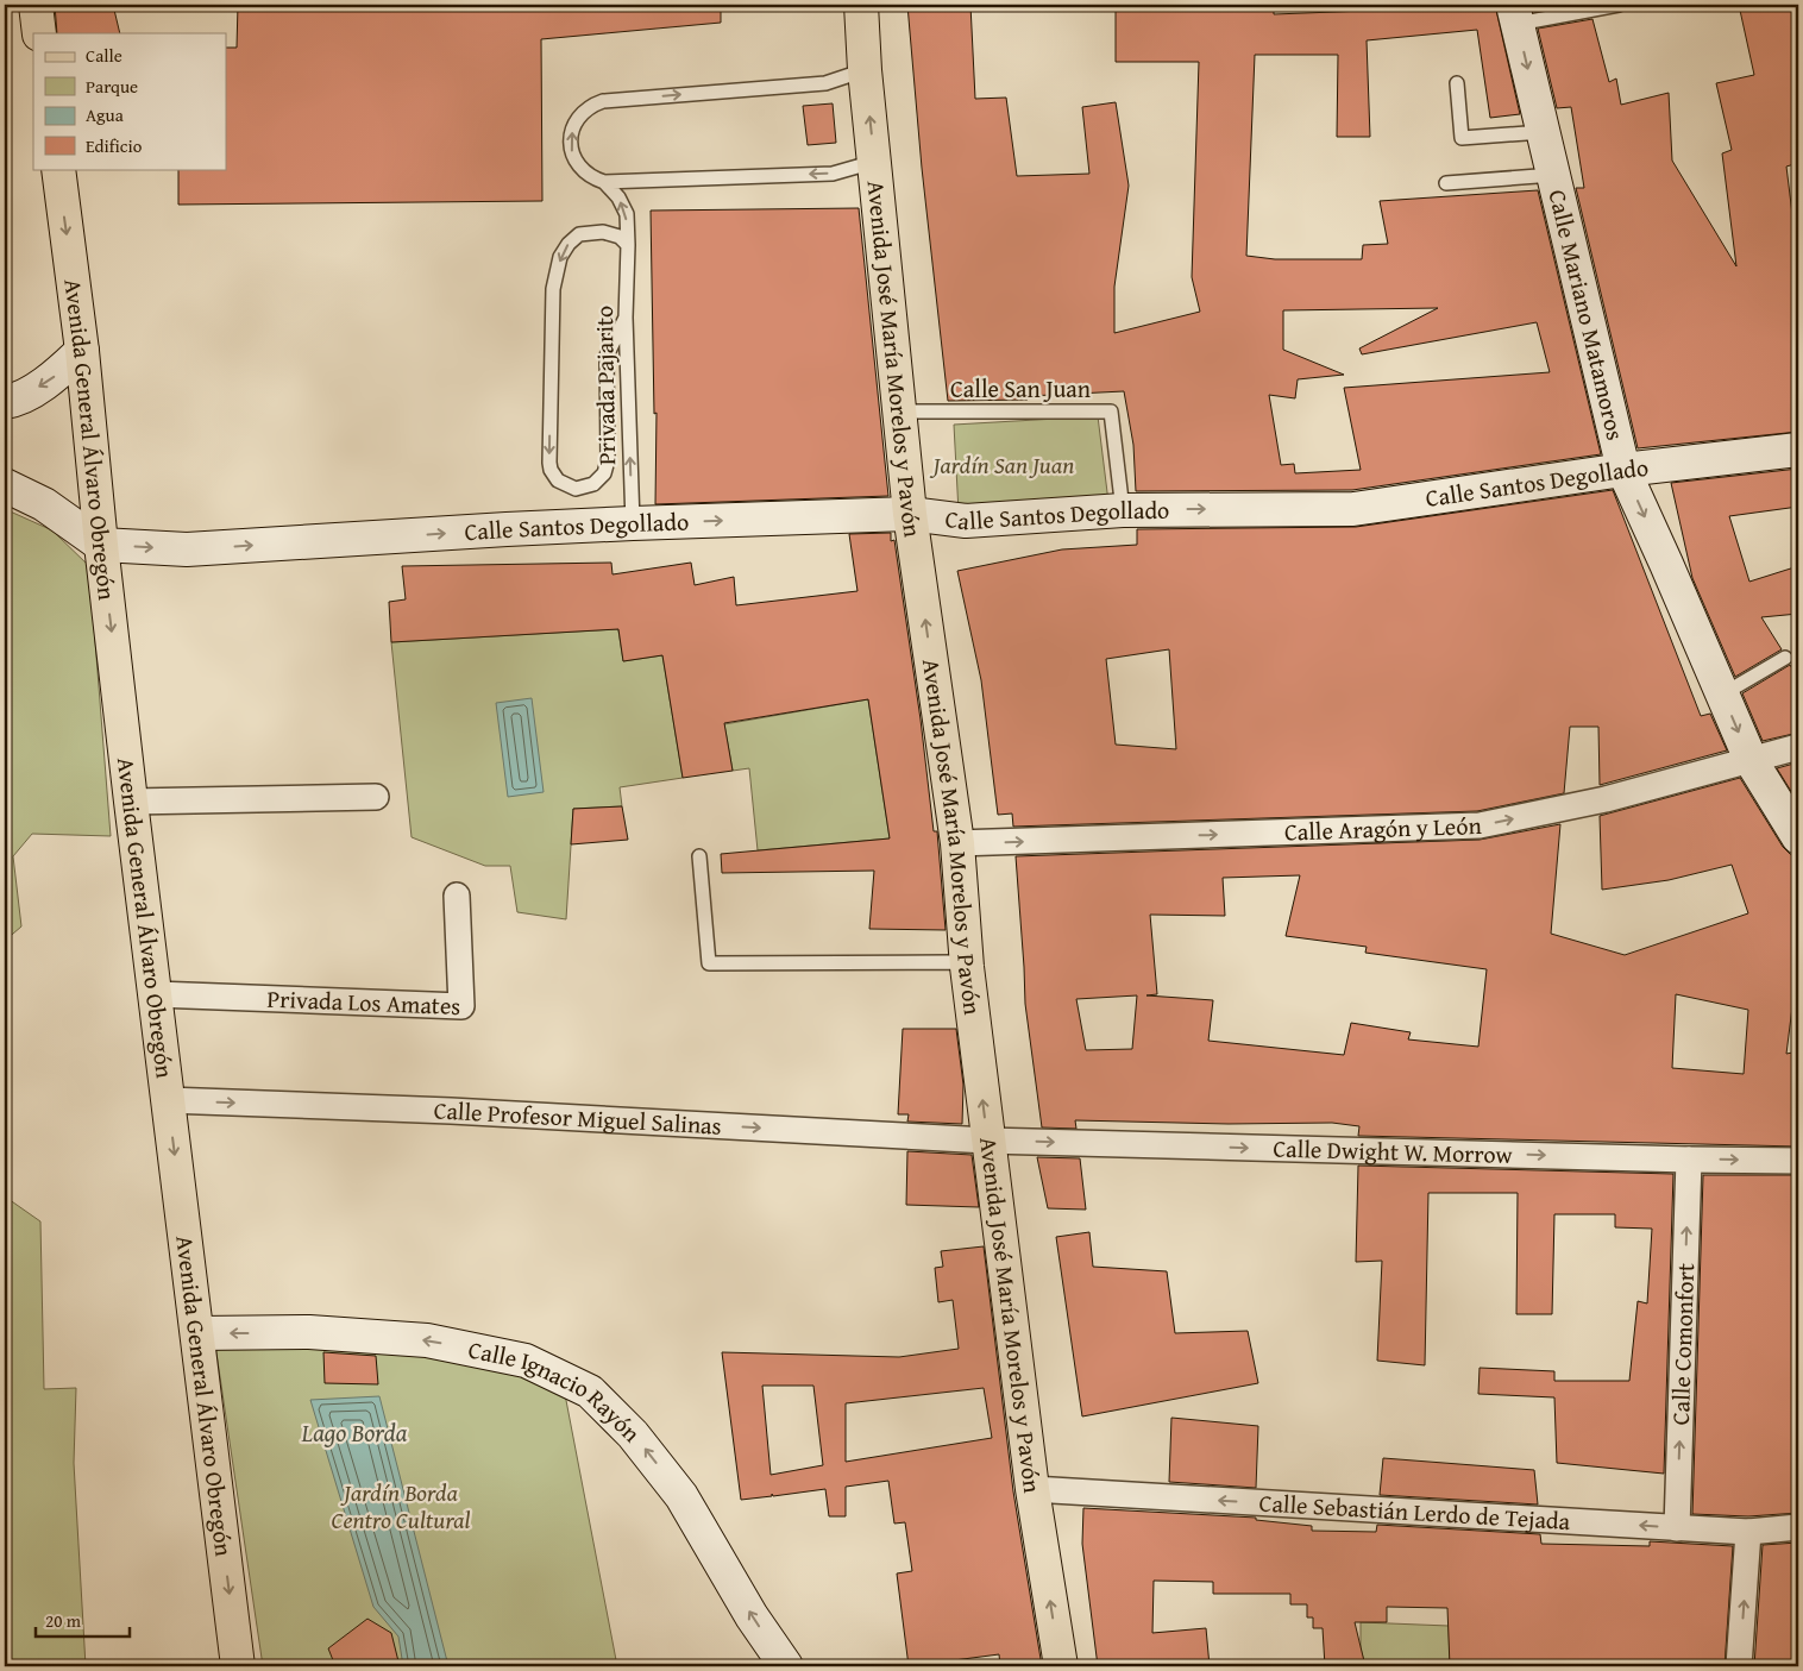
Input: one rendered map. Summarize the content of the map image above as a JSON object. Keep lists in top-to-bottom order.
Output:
{
  "streets": {
    "main road": ["Avenida José María Morelos y Pavón", "Avenida General Álvaro Obregón"],
    "street": [
      "Calle Mariano Matamoros",
      "Calle Santos Degollado",
      "Calle Aragón y León",
      "Privada Los Amates",
      "Calle Profesor Miguel Salinas",
      "Calle Dwight W. Morrow",
      "Calle Comonfort",
      "Calle Ignacio Rayón",
      "Calle Sebastián Lerdo de Tejada"
    ],
    "lane": ["Privada Pajarito", "Calle San Juan"]
  },
  "crossings": [
    ["Calle Mariano Matamoros", "Calle Santos Degollado"],
    ["Calle Mariano Matamoros", "Calle Aragón y León"],
    ["Avenida José María Morelos y Pavón", "Calle San Juan"],
    ["Avenida José María Morelos y Pavón", "Calle Santos Degollado"],
    ["Avenida José María Morelos y Pavón", "Calle Aragón y León"],
    ["Avenida José María Morelos y Pavón", "Calle Profesor Miguel Salinas"],
    ["Avenida José María Morelos y Pavón", "Calle Dwight W. Morrow"],
    ["Avenida José María Morelos y Pavón", "Calle Sebastián Lerdo de Tejada"],
    ["Privada Pajarito", "Calle Santos Degollado"],
    ["Calle San Juan", "Calle Santos Degollado"],
    ["Avenida General Álvaro Obregón", "Calle Santos Degollado"],
    ["Avenida General Álvaro Obregón", "Privada Los Amates"],
    ["Avenida General Álvaro Obregón", "Calle Profesor Miguel Salinas"],
    ["Avenida General Álvaro Obregón", "Calle Ignacio Rayón"],
    ["Calle Profesor Miguel Salinas", "Calle Dwight W. Morrow"],
    ["Calle Dwight W. Morrow", "Calle Comonfort"],
    ["Calle Comonfort", "Calle Sebastián Lerdo de Tejada"]
  ],
  "one_way": [
    "Calle Mariano Matamoros",
    "Avenida José María Morelos y Pavón",
    "Privada Pajarito",
    "Avenida General Álvaro Obregón",
    "Calle Santos Degollado",
    "Calle Aragón y León",
    "Calle Profesor Miguel Salinas",
    "Calle Dwight W. Morrow",
    "Calle Comonfort",
    "Calle Ignacio Rayón",
    "Calle Sebastián Lerdo de Tejada"
  ],
  "water": ["Lago Borda"],
  "parks": ["Jardín San Juan", "Jardín Borda Centro Cultural"],
  "legend": [
    "Calle",
    "Parque",
    "Agua",
    "Edificio"
  ],
  "scale_bar": "20 m"
}
